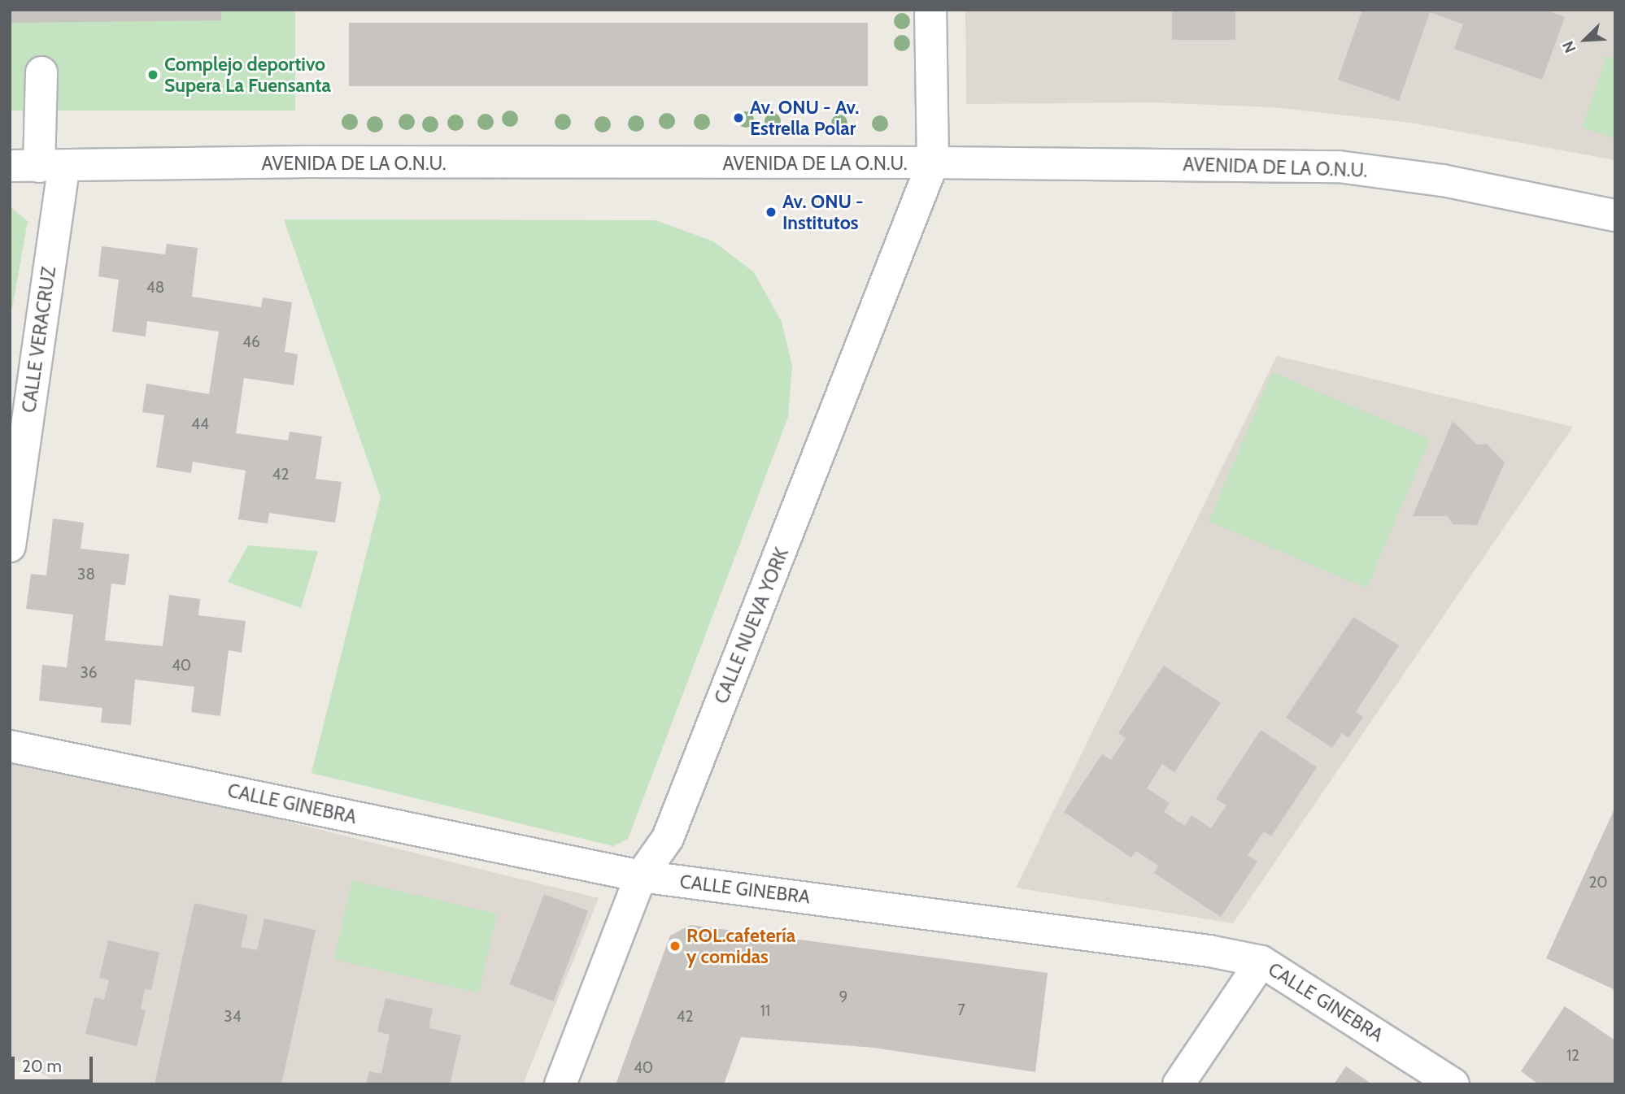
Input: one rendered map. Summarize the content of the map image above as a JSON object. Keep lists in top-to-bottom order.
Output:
{
  "streets": {
    "street": [
      "AVENIDA DE LA O.N.U.",
      "CALLE VERACRUZ",
      "CALLE NUEVA YORK",
      "CALLE GINEBRA"
    ]
  },
  "crossings": [
    ["AVENIDA DE LA O.N.U.", "CALLE VERACRUZ"],
    ["AVENIDA DE LA O.N.U.", "CALLE NUEVA YORK"],
    ["CALLE NUEVA YORK", "CALLE GINEBRA"]
  ],
  "places": [
    "Complejo deportivo Supera La Fuensanta",
    "Av. ONU - Av. Estrella Polar",
    "Av. ONU - Institutos",
    "ROL.cafetería y comidas"
  ],
  "house_numbers": [
    "48",
    "46",
    "44",
    "42",
    "38",
    "40",
    "36",
    "20",
    "9",
    "7",
    "11",
    "34",
    "42",
    "12",
    "40"
  ],
  "scale_bar": "20 m",
  "north": "bottom left"
}
